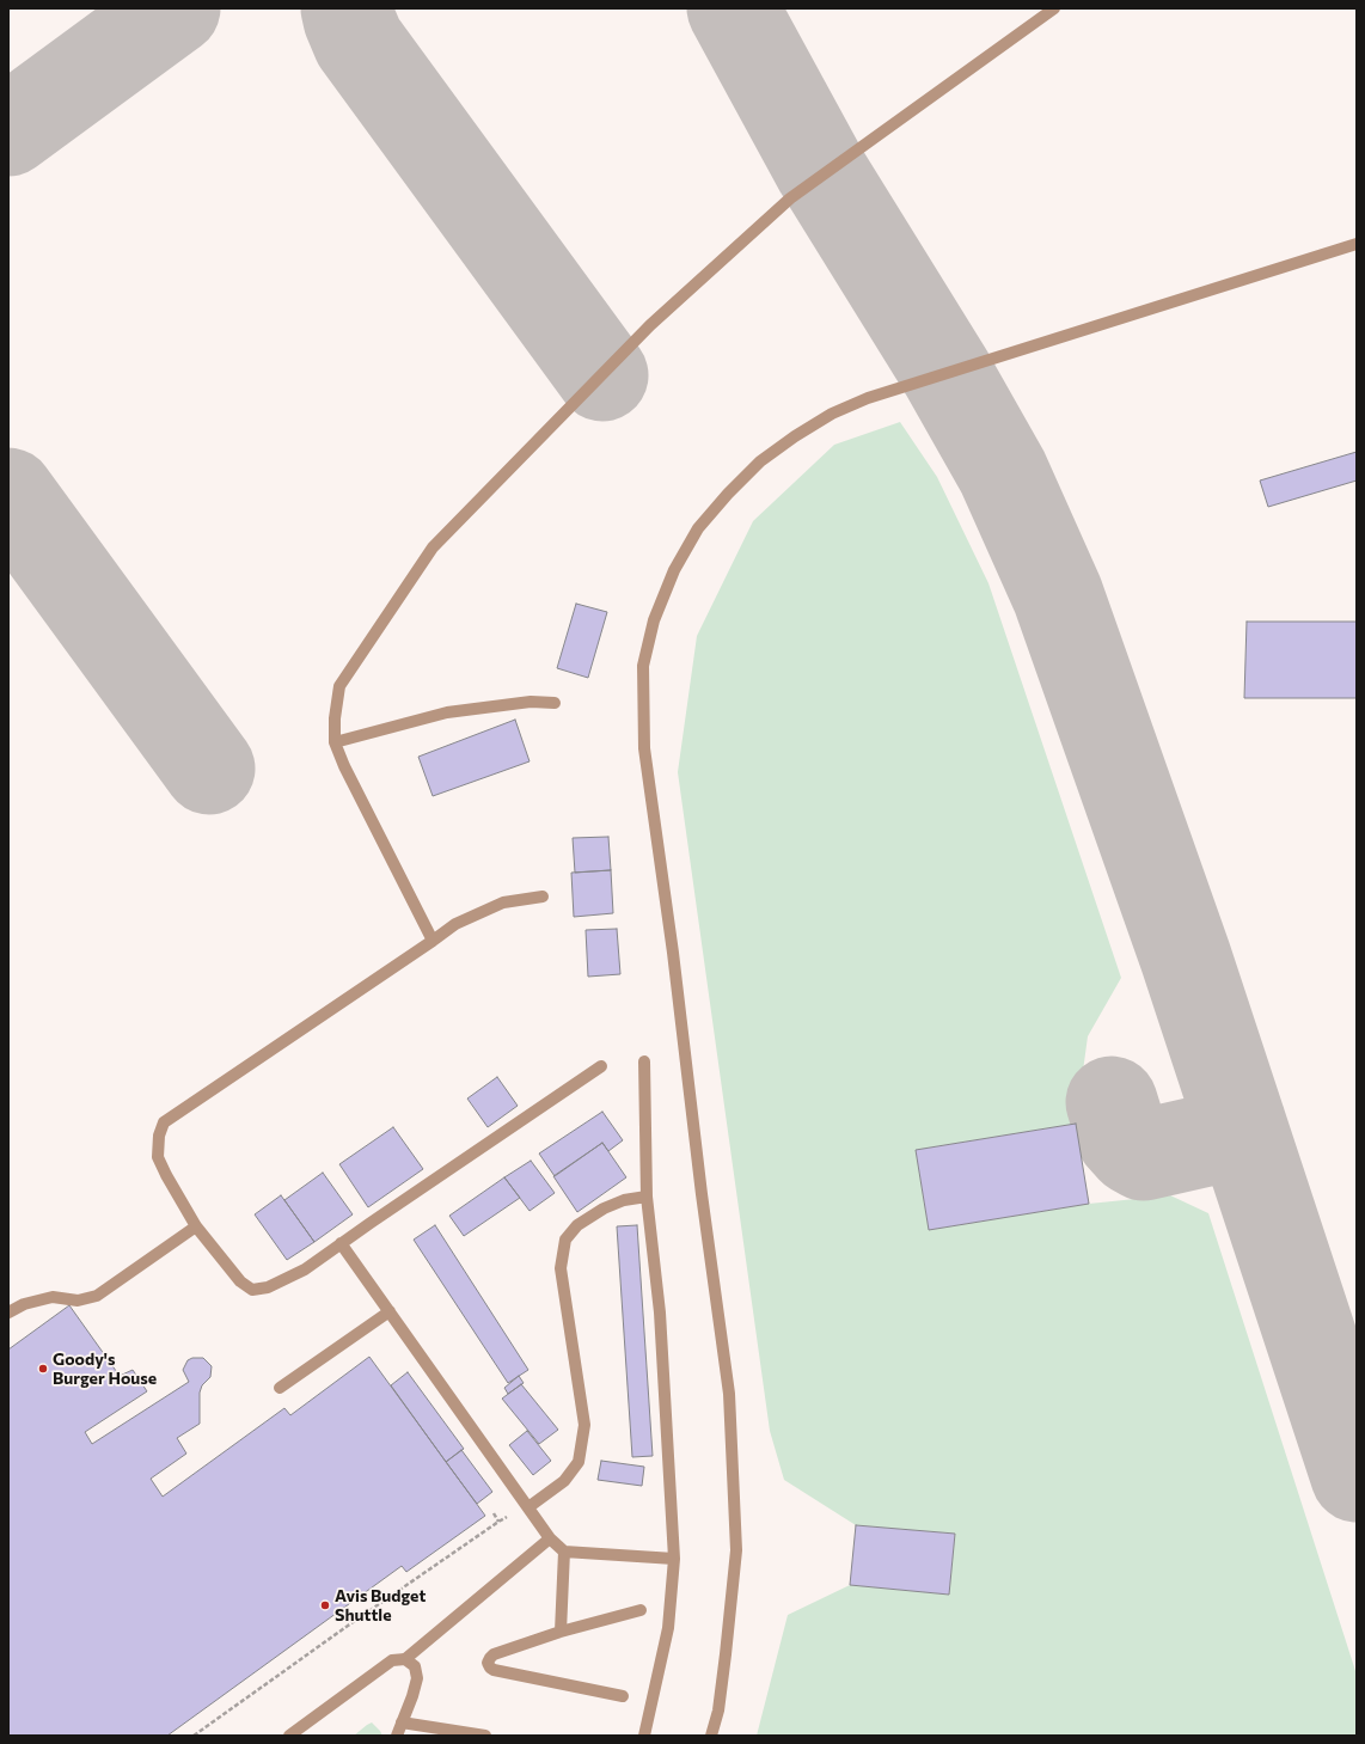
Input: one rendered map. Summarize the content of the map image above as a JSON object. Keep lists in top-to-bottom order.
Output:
{
  "places": ["Goody's Burger House", "Avis Budget Shuttle"]
}
